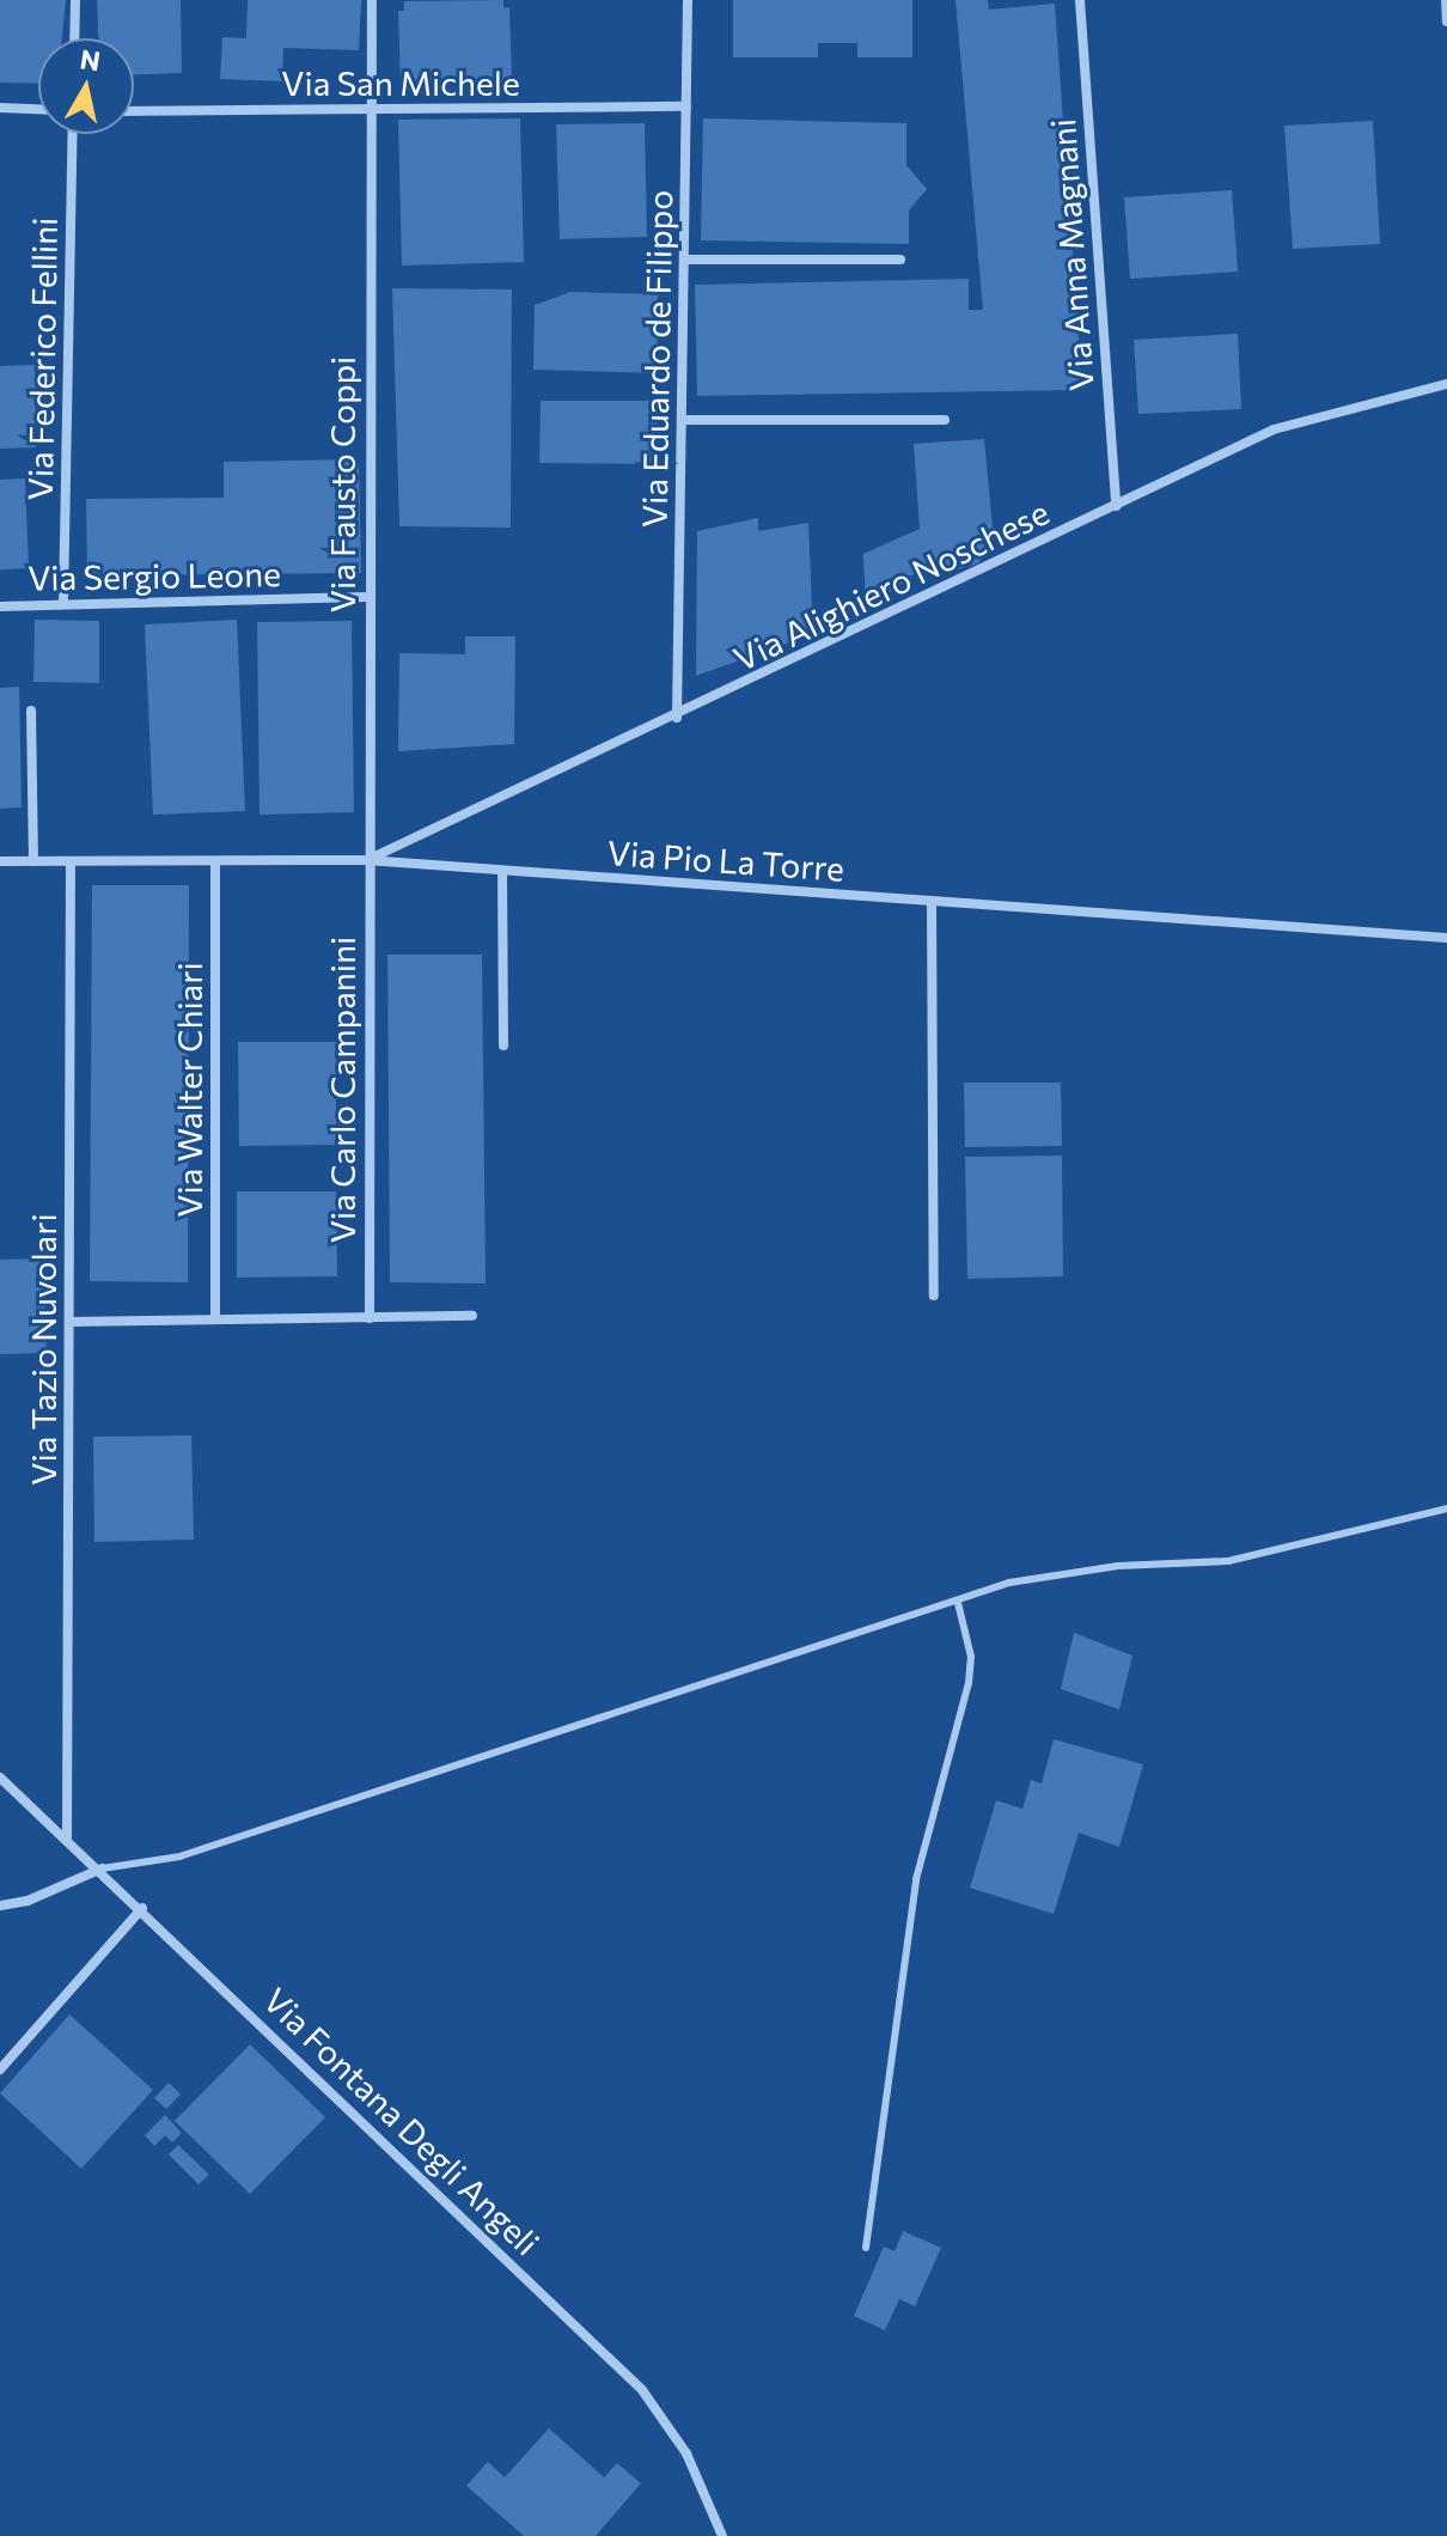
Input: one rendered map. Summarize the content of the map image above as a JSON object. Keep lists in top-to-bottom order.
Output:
{
  "streets": {
    "street": [
      "Via San Michele",
      "Via Anna Magnani",
      "Via Federico Fellini",
      "Via Eduardo de Filippo",
      "Via Fausto Coppi",
      "Via Sergio Leone",
      "Via Alighiero Noschese",
      "Via Pio La Torre",
      "Via Walter Chiari",
      "Via Carlo Campanini",
      "Via Tazio Nuvolari",
      "Via Fontana Degli Angeli"
    ]
  },
  "crossings": [
    ["Via San Michele", "Via Eduardo de Filippo"],
    ["Via San Michele", "Via Fausto Coppi"],
    ["Via Anna Magnani", "Via Alighiero Noschese"],
    ["Via Federico Fellini", "Via Sergio Leone"],
    ["Via Eduardo de Filippo", "Via Alighiero Noschese"],
    ["Via Fausto Coppi", "Via Sergio Leone"],
    ["Via Fausto Coppi", "Via Alighiero Noschese"],
    ["Via Fausto Coppi", "Via Pio La Torre"],
    ["Via Fausto Coppi", "Via Carlo Campanini"],
    ["Via Alighiero Noschese", "Via Pio La Torre"],
    ["Via Alighiero Noschese", "Via Carlo Campanini"],
    ["Via Pio La Torre", "Via Walter Chiari"],
    ["Via Pio La Torre", "Via Carlo Campanini"],
    ["Via Pio La Torre", "Via Tazio Nuvolari"],
    ["Via Tazio Nuvolari", "Via Fontana Degli Angeli"]
  ],
  "north": "top"
}
